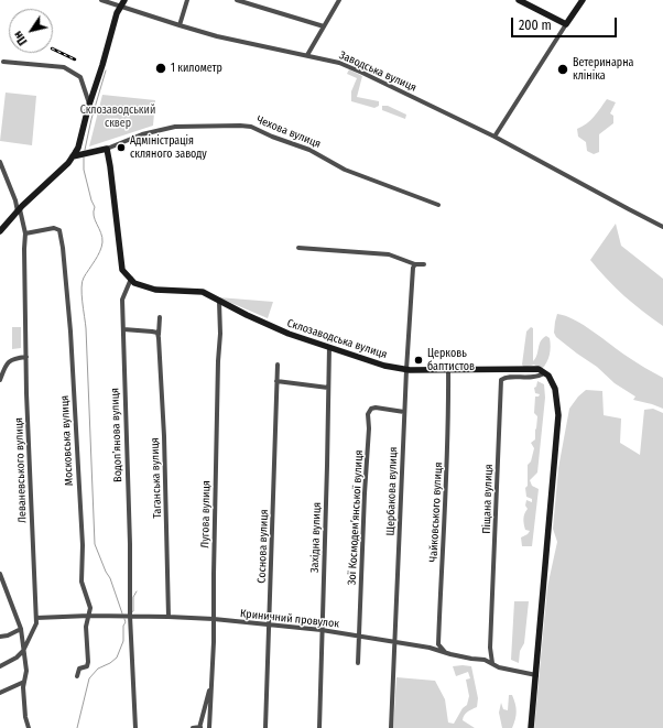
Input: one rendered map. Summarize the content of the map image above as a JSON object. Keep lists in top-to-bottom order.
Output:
{
  "streets": {
    "street": [
      "Заводська вулиця",
      "Чехова вулиця",
      "Склозаводська вулиця",
      "Водоп’янова вулиця",
      "Московська вулиця",
      "Леваневського вулиця",
      "Таганська вулиця",
      "Щербакова вулиця",
      "Піщана вулиця",
      "Чайковського вулиця",
      "Лугова вулиця",
      "Зої Космодем’янської вулиця",
      "Західна вулиця",
      "Соснова вулиця",
      "Криничний провулок"
    ]
  },
  "crossings": [
    ["Склозаводська вулиця", "Водоп’янова вулиця"],
    ["Склозаводська вулиця", "Щербакова вулиця"],
    ["Склозаводська вулиця", "Піщана вулиця"],
    ["Склозаводська вулиця", "Чайковського вулиця"],
    ["Склозаводська вулиця", "Лугова вулиця"],
    ["Склозаводська вулиця", "Західна вулиця"],
    ["Водоп’янова вулиця", "Криничний провулок"],
    ["Московська вулиця", "Леваневського вулиця"],
    ["Московська вулиця", "Криничний провулок"],
    ["Леваневського вулиця", "Криничний провулок"],
    ["Таганська вулиця", "Криничний провулок"],
    ["Щербакова вулиця", "Зої Космодем’янської вулиця"],
    ["Щербакова вулиця", "Криничний провулок"],
    ["Піщана вулиця", "Криничний провулок"],
    ["Лугова вулиця", "Криничний провулок"],
    ["Зої Космодем’янської вулиця", "Криничний провулок"],
    ["Західна вулиця", "Криничний провулок"],
    ["Соснова вулиця", "Криничний провулок"]
  ],
  "parks": ["Склозаводський сквер"],
  "places": [
    "1 километр",
    "Ветеринарна клініка",
    "Адміністрація скляного заводу",
    "Церковь баптистов"
  ],
  "scale_bar": "200 m",
  "north": "bottom left"
}
